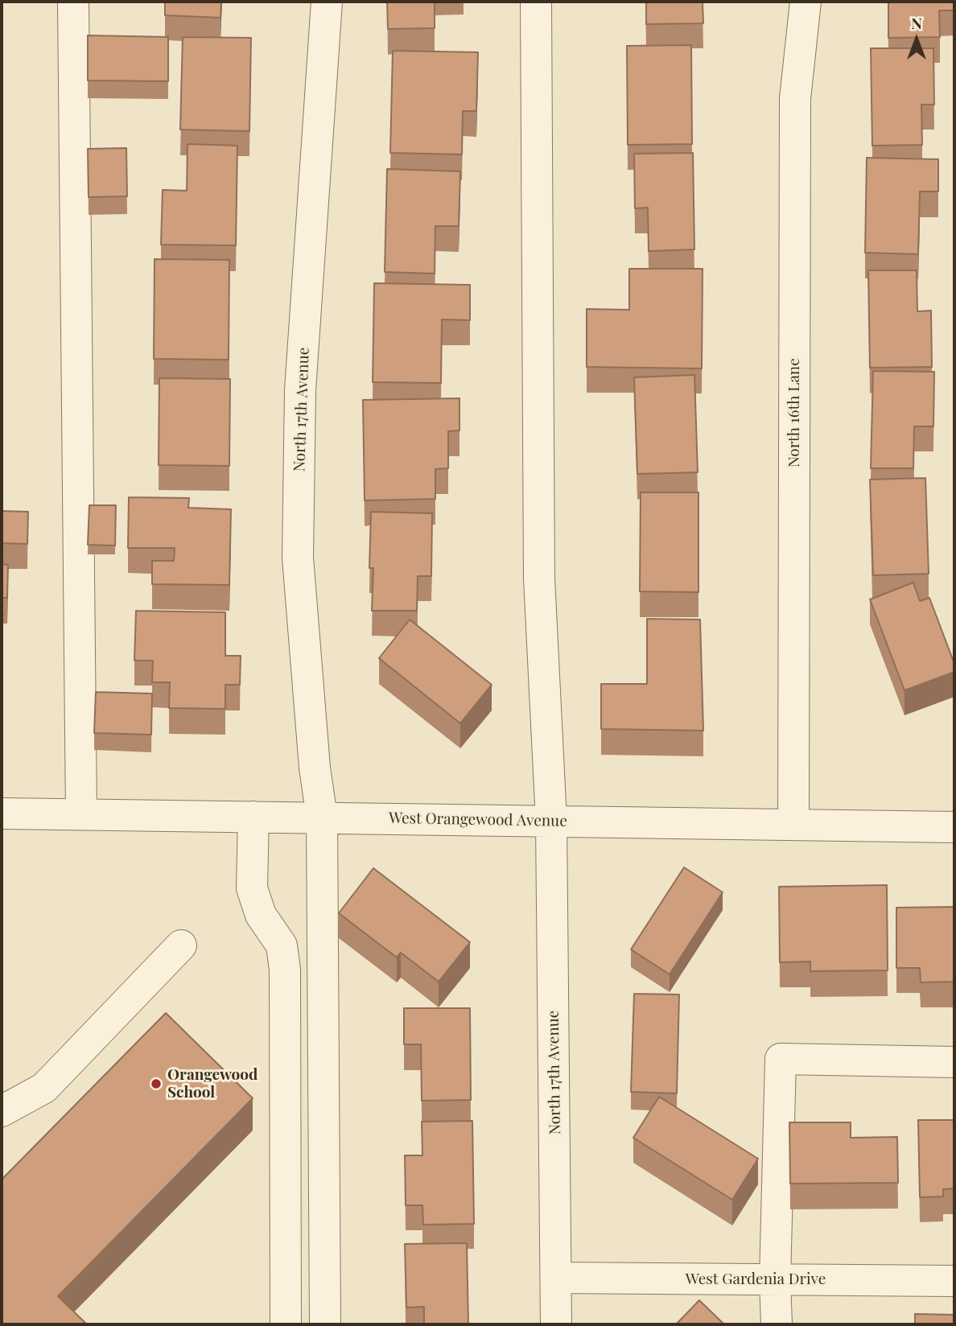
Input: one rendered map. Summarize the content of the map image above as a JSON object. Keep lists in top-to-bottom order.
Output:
{
  "streets": {
    "street": [
      "North 17th Avenue",
      "North 16th Lane",
      "West Orangewood Avenue",
      "West Gardenia Drive"
    ]
  },
  "crossings": [
    ["North 17th Avenue", "West Orangewood Avenue"],
    ["North 17th Avenue", "West Gardenia Drive"],
    ["North 16th Lane", "West Orangewood Avenue"]
  ],
  "places": ["Orangewood School"],
  "north": "top"
}
